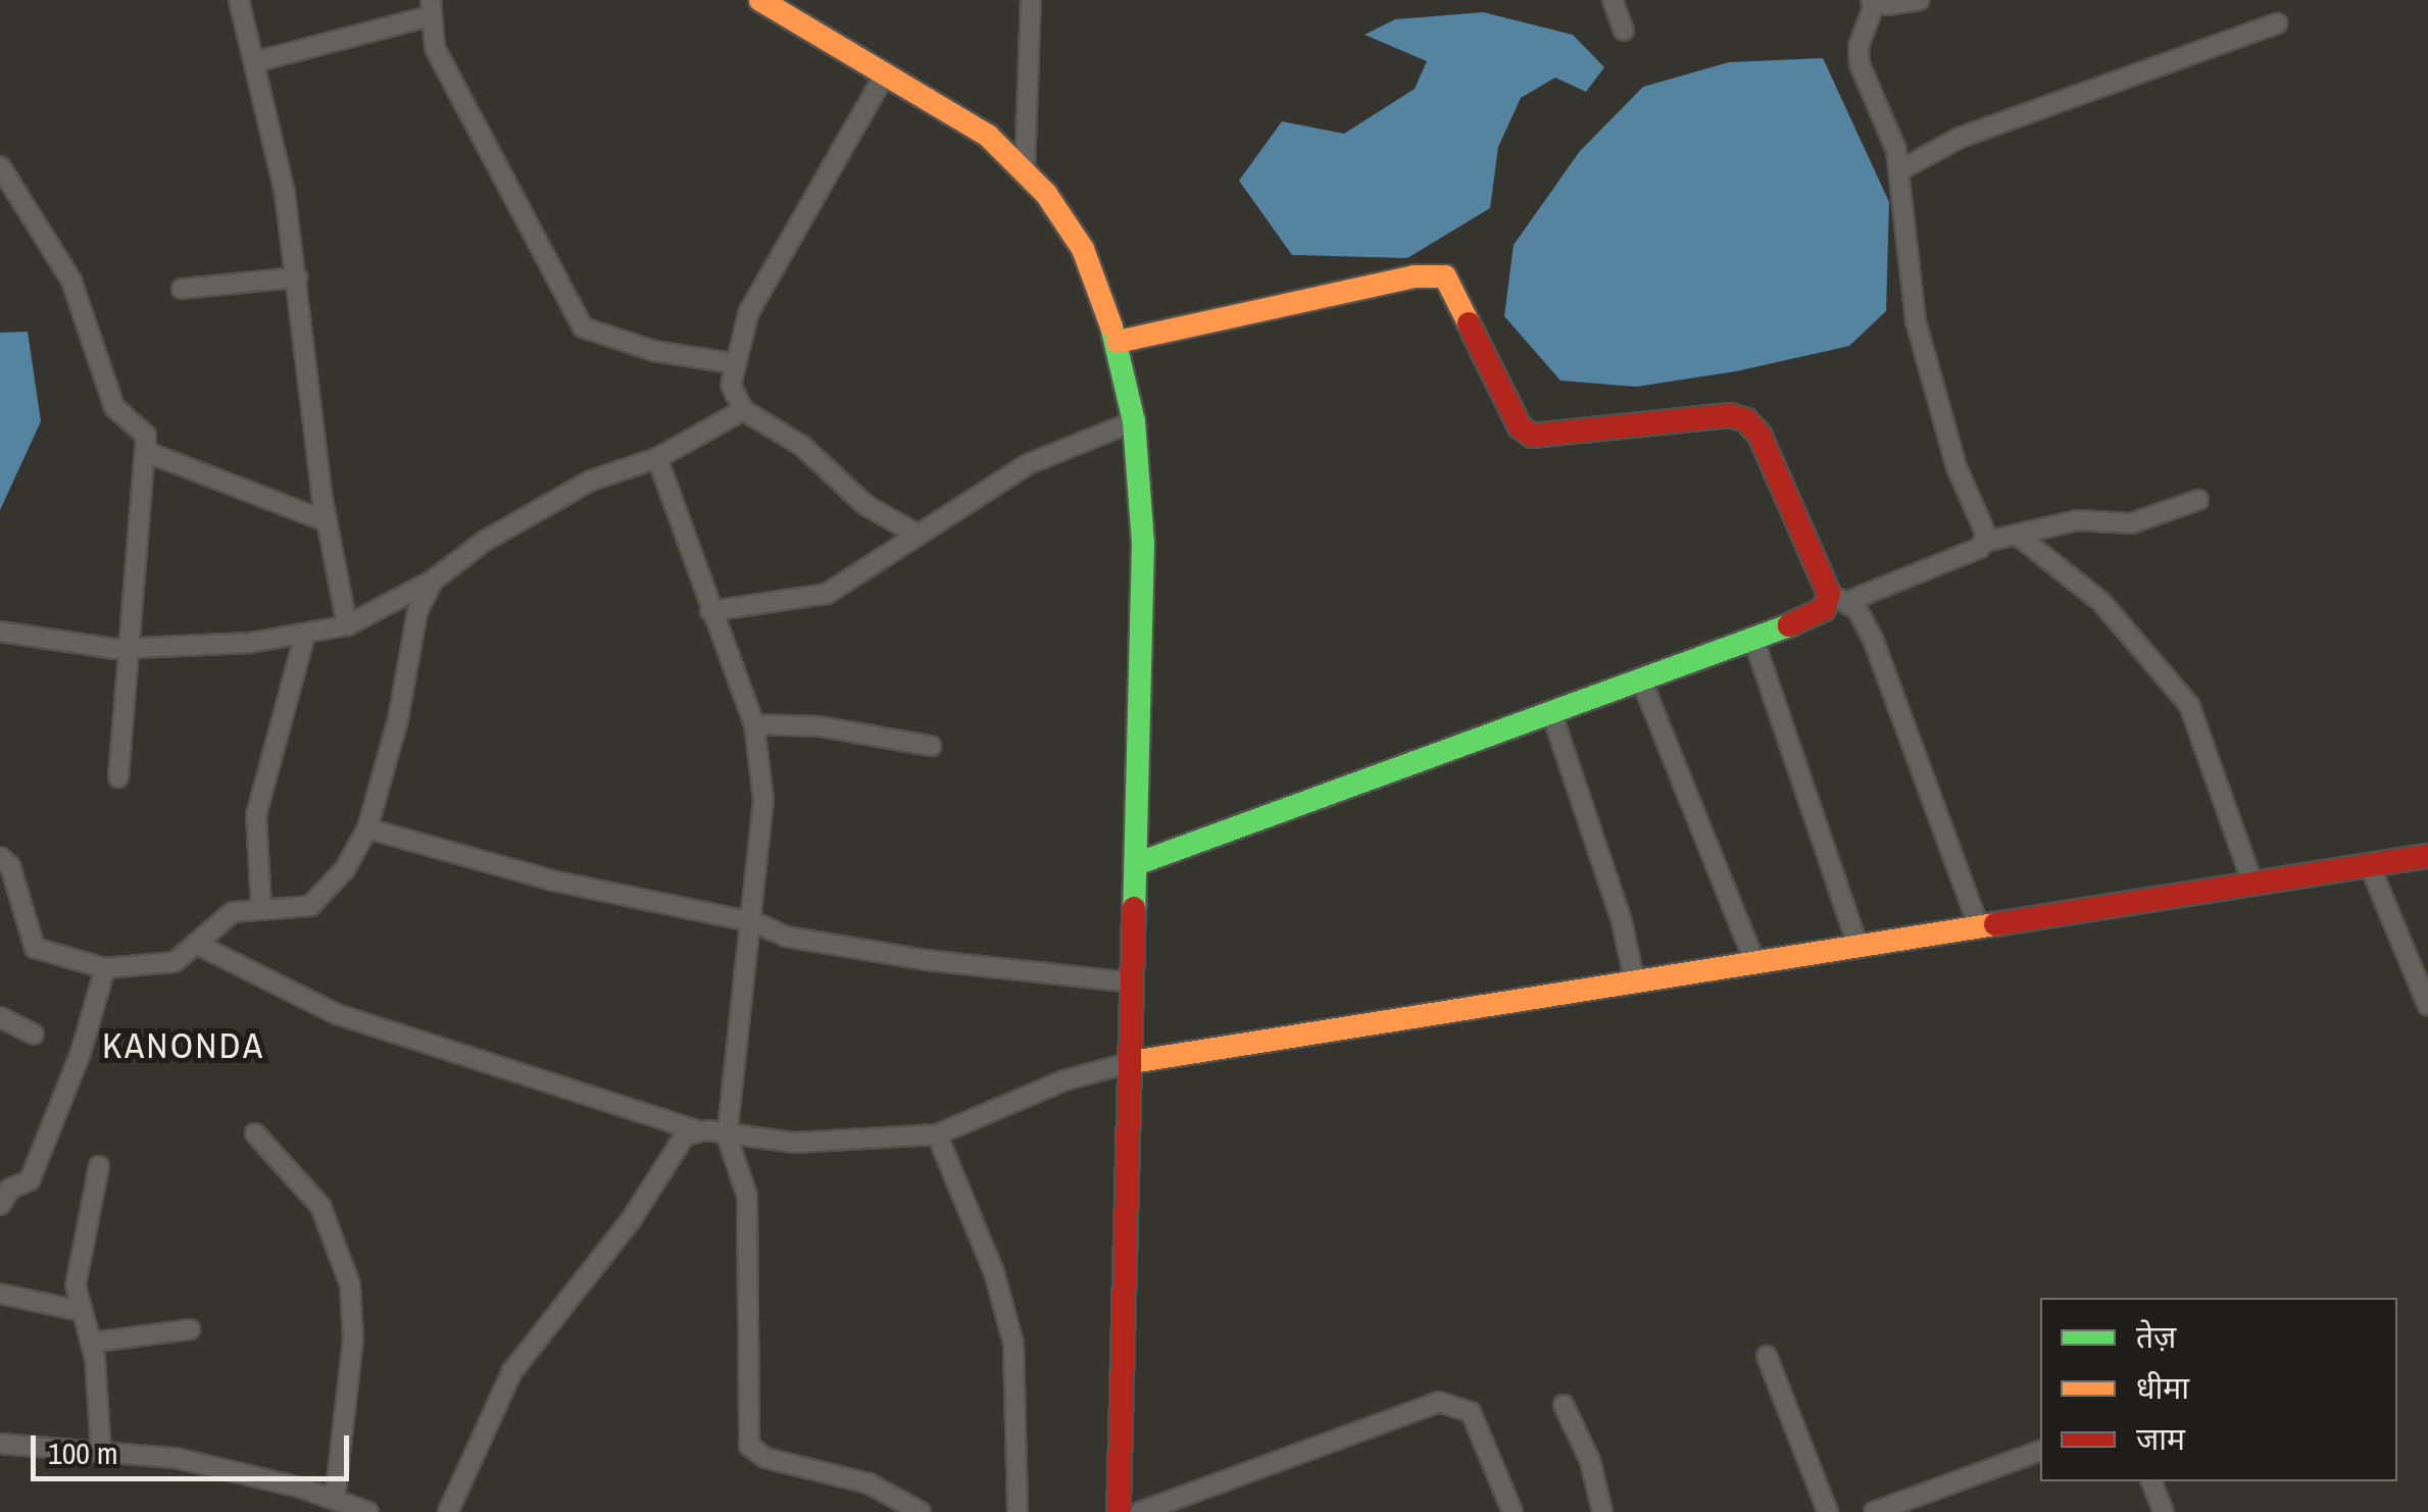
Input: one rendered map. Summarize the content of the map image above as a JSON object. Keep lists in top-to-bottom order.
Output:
{
  "districts": ["KANONDA"],
  "legend": ["तेज़", "धीमा", "जाम"],
  "scale_bar": "100 m"
}
